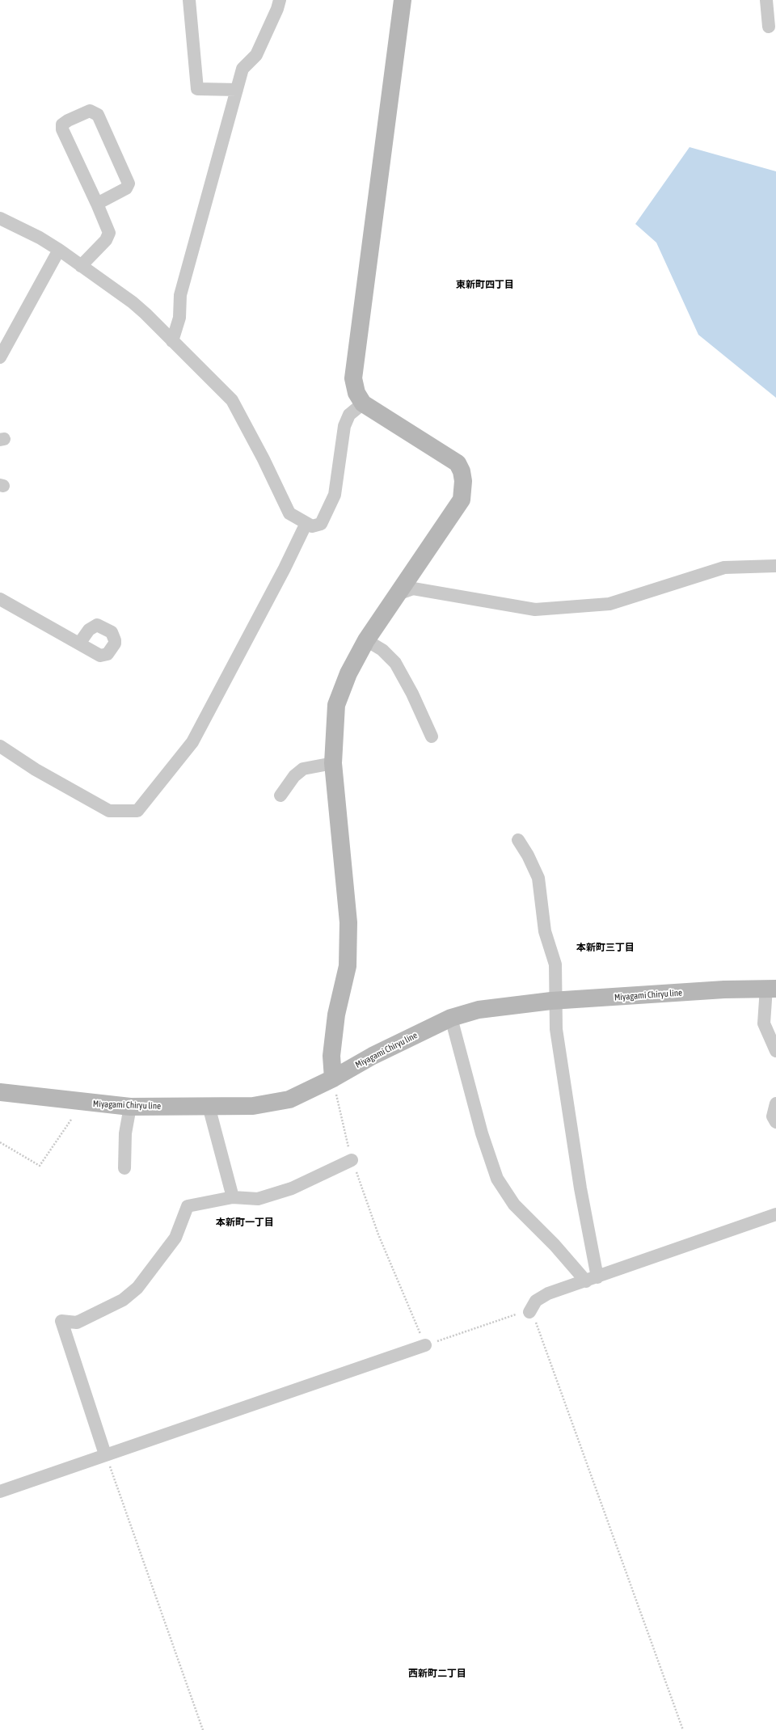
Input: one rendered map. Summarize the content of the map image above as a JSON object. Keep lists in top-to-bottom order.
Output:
{
  "streets": {
    "street": ["Miyagami Chiryu line"]
  },
  "districts": [
    "東新町四丁目",
    "本新町三丁目",
    "本新町一丁目",
    "西新町二丁目"
  ]
}
